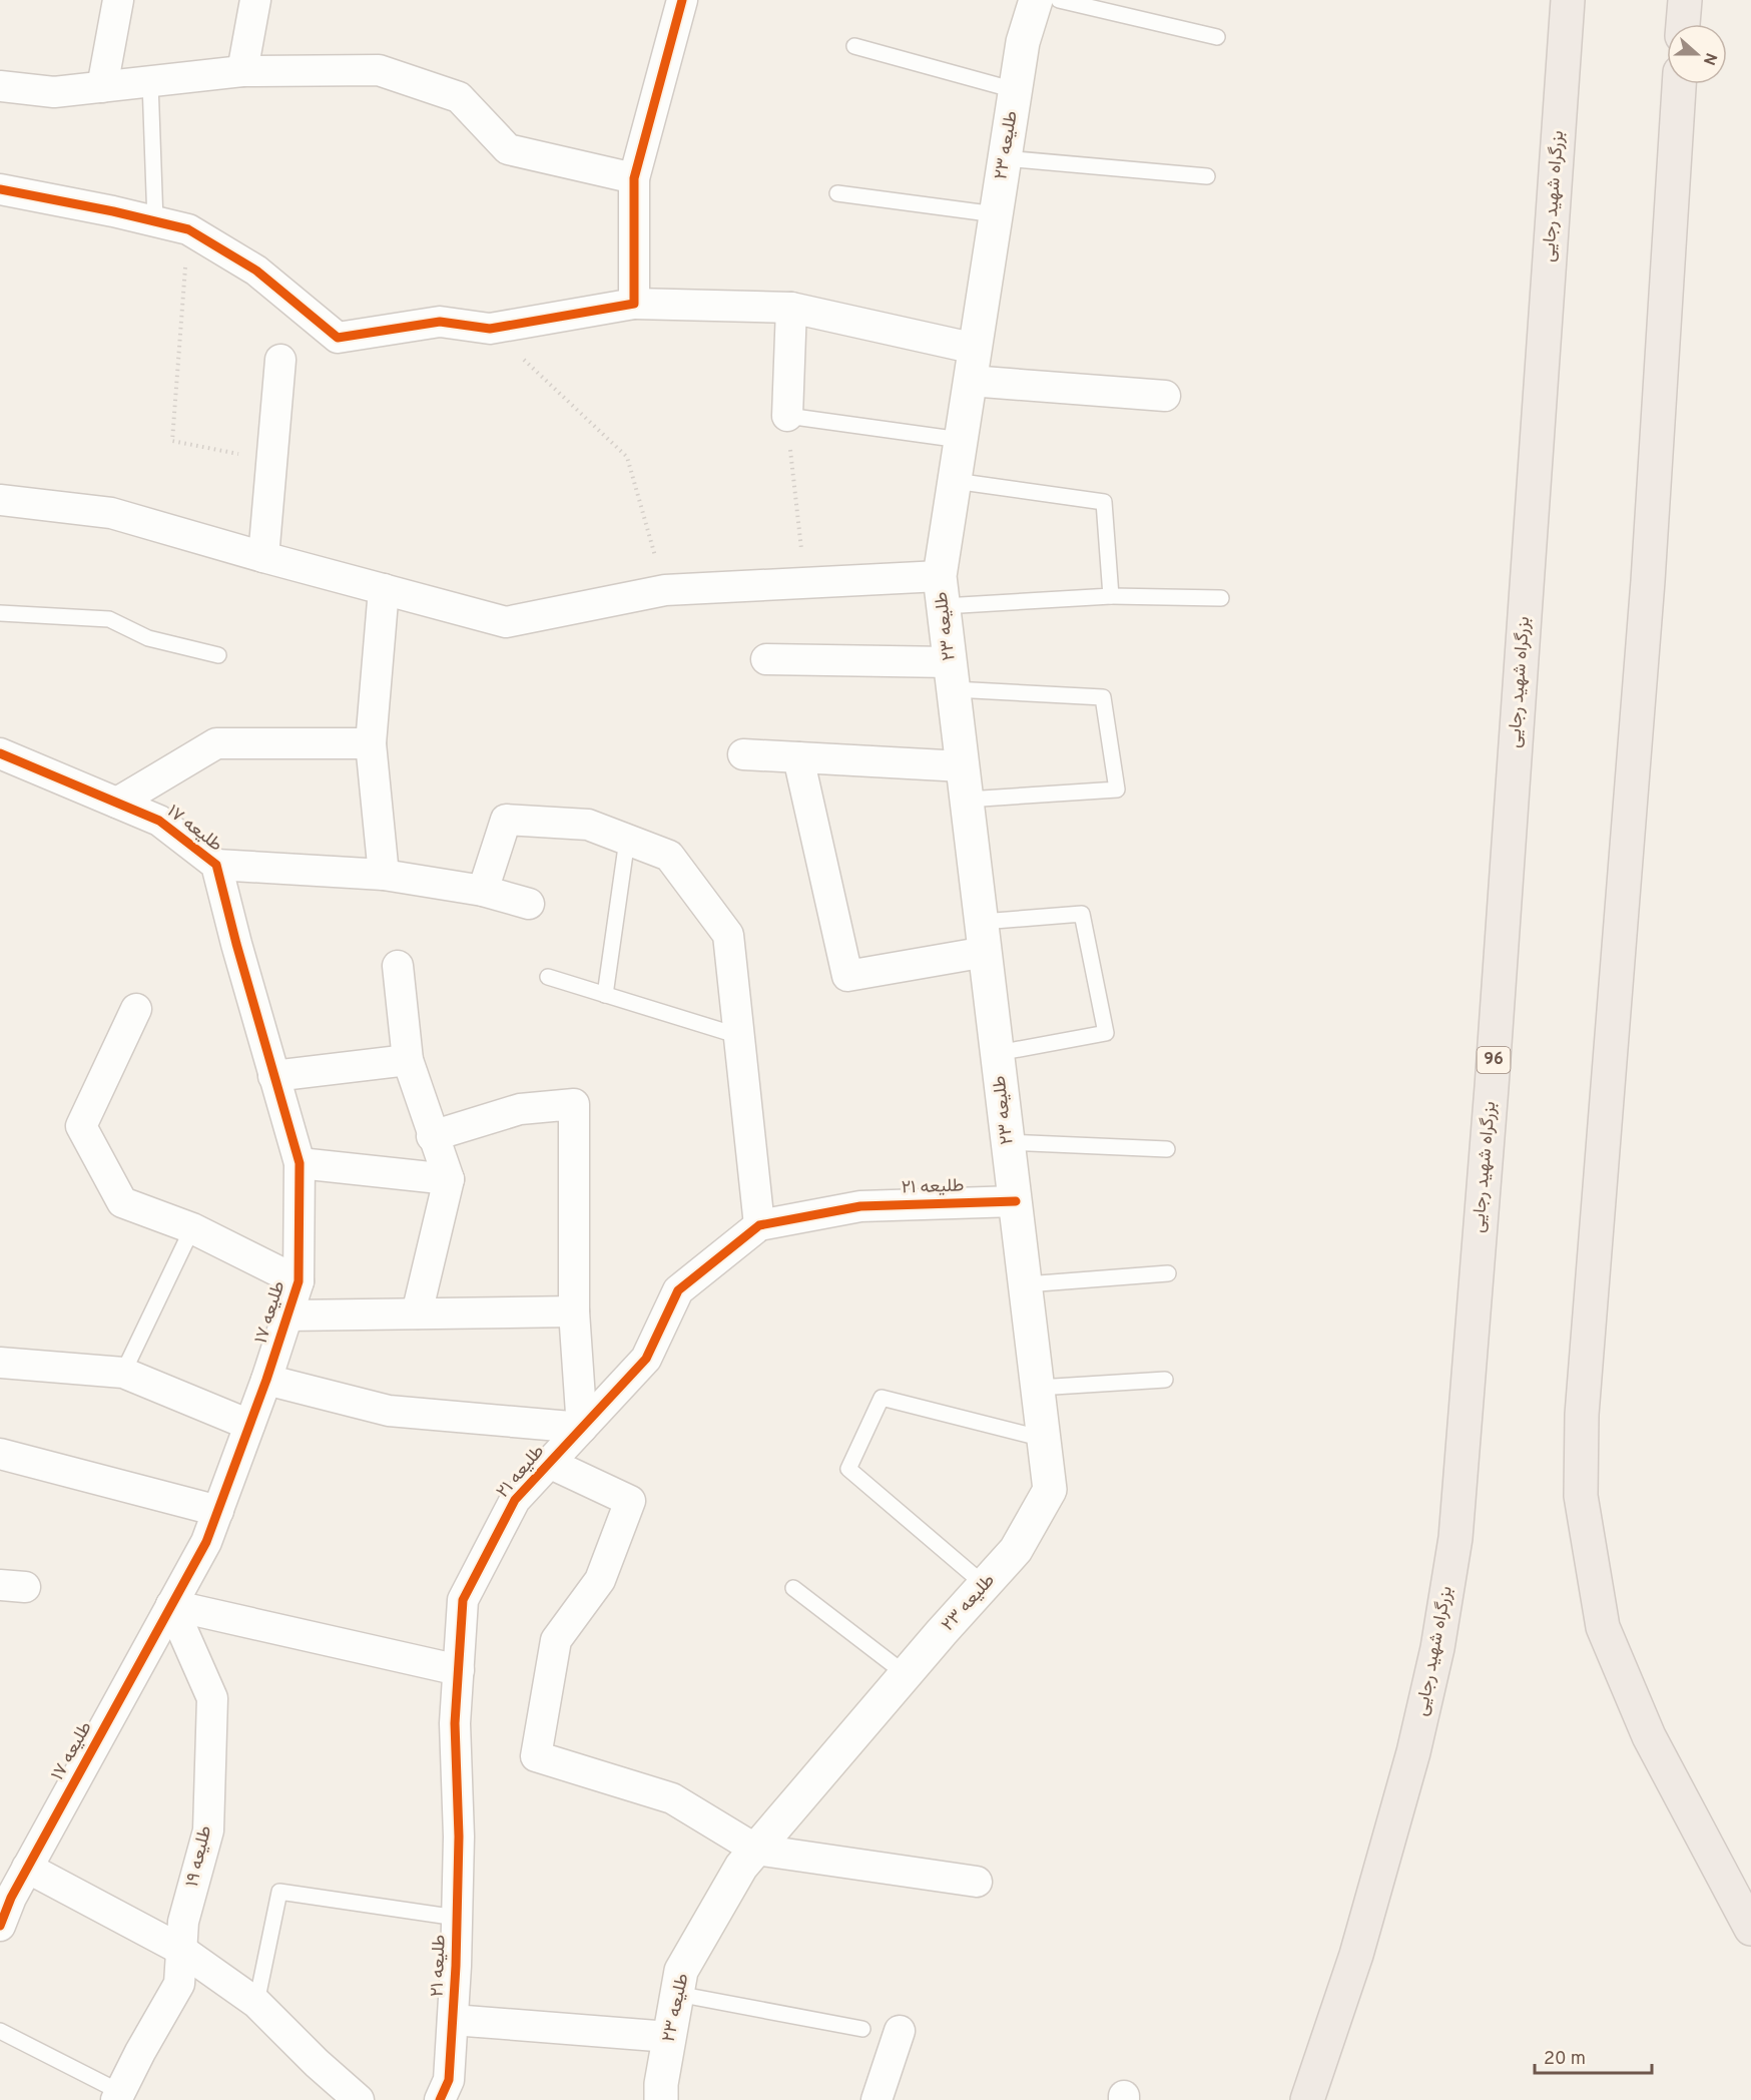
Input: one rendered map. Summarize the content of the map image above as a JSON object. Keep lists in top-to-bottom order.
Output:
{
  "streets": {
    "highway": ["بزرگراه شهید رجایی", "96"],
    "main road": ["طلیعه ۲۳"],
    "street": ["طلیعه ۱۷", "طلیعه ۲۱", "طلیعه ۱۹"]
  },
  "crossings": [
    ["طلیعه ۲۳", "طلیعه ۲۱"],
    ["طلیعه ۱۷", "طلیعه ۱۹"]
  ],
  "scale_bar": "20 m",
  "north": "right"
}
